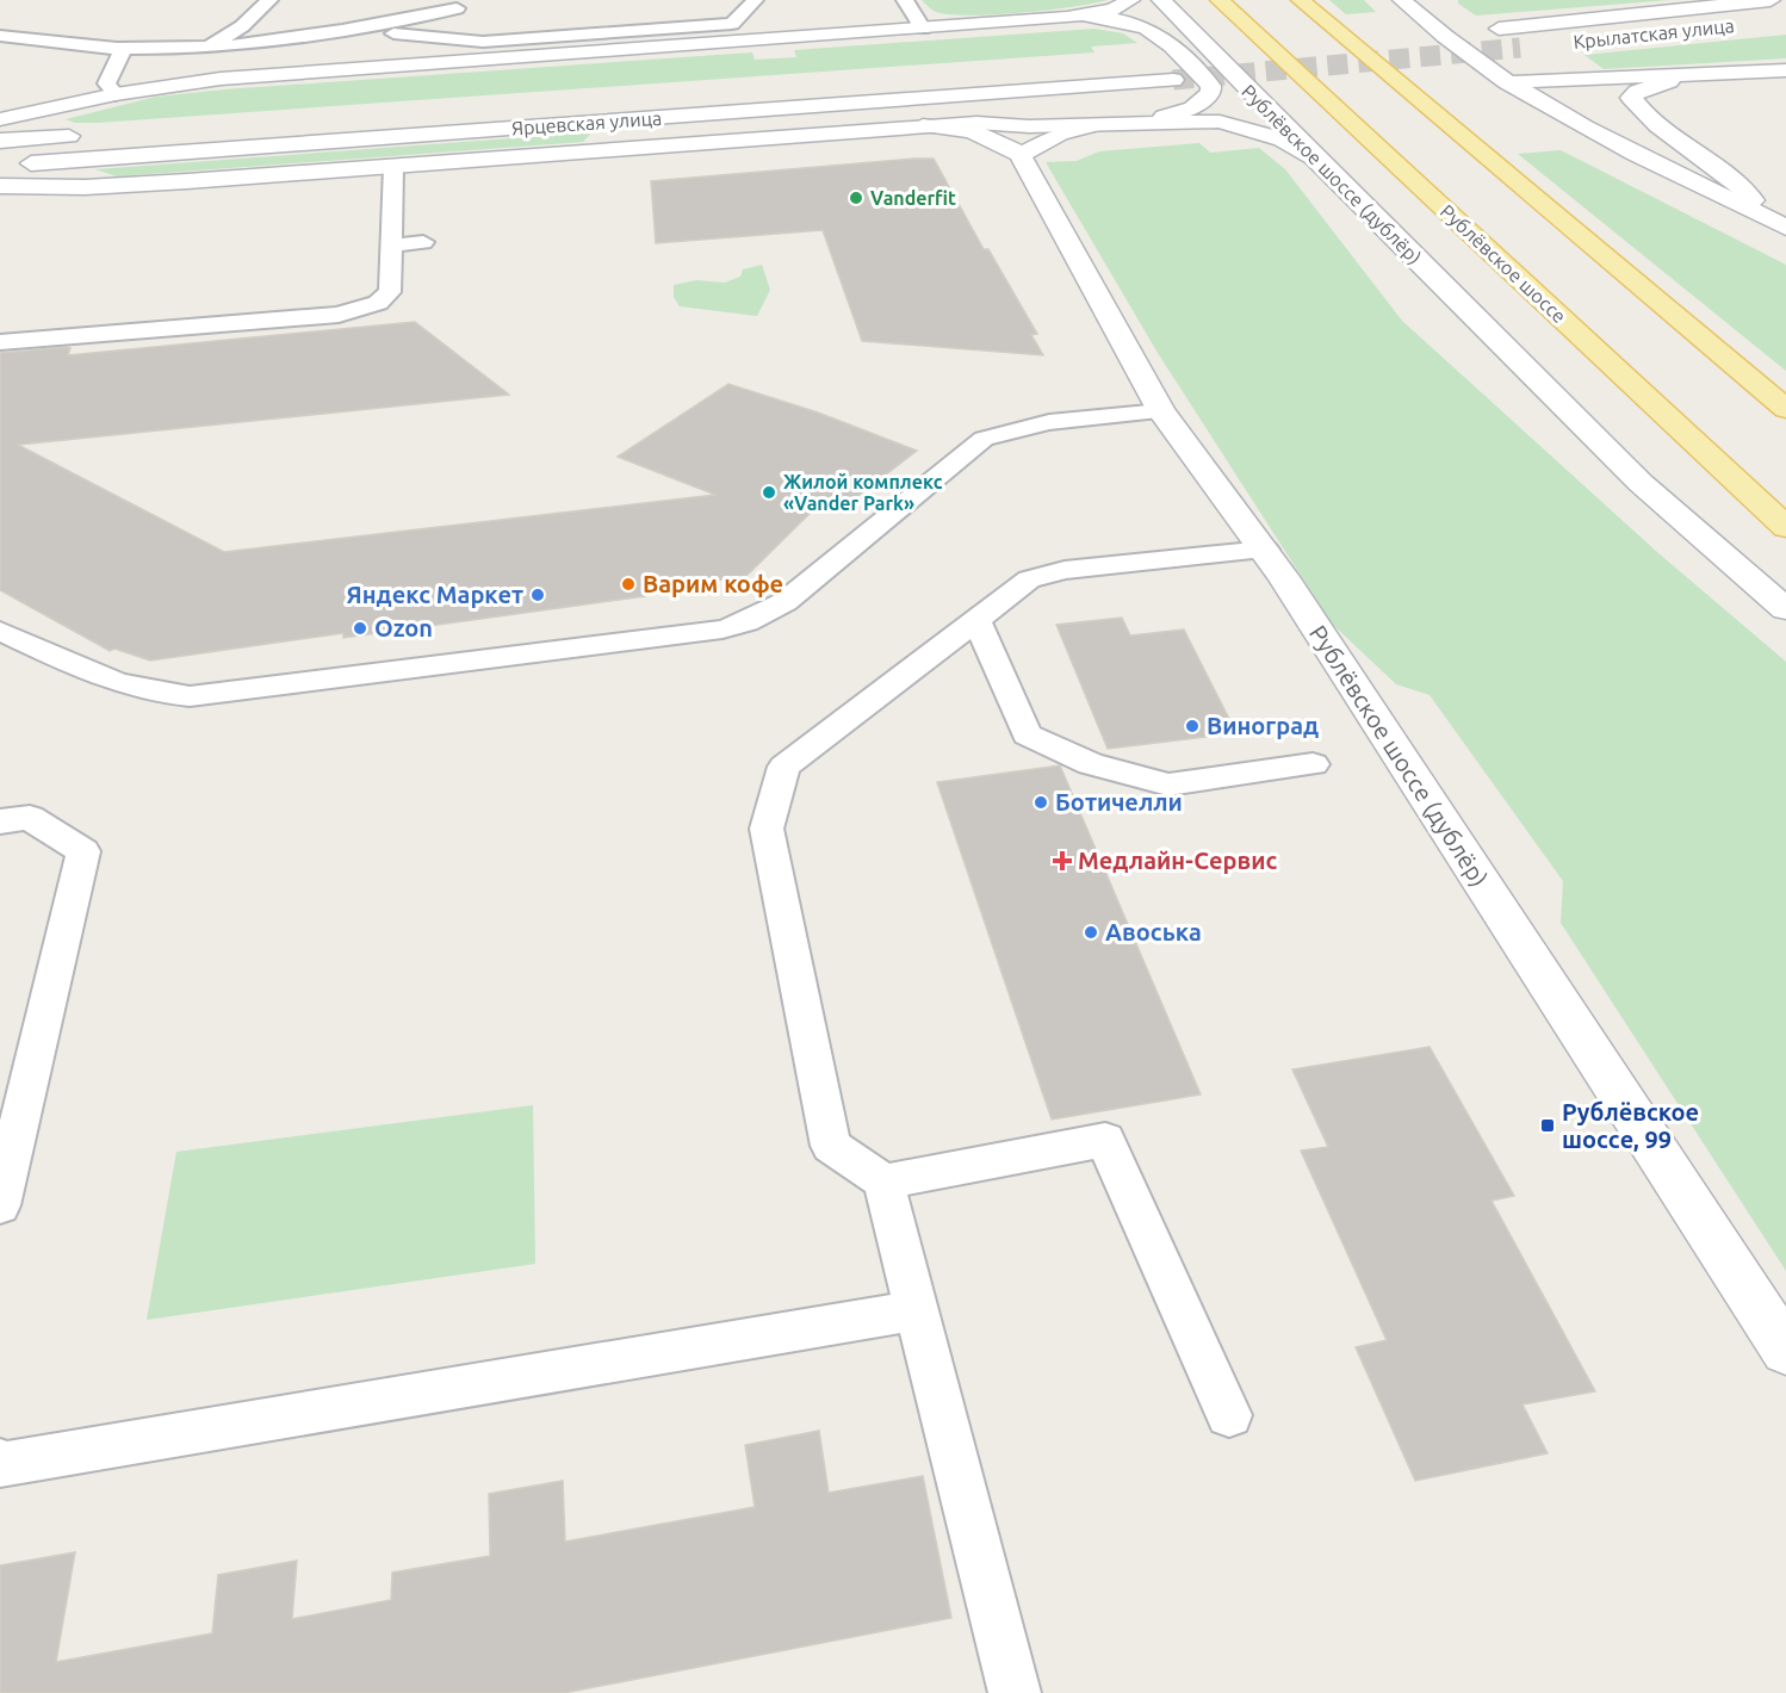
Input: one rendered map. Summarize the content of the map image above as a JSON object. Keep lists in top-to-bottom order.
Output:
{
  "streets": {
    "main road": [
      "Крылатская улица",
      "Ярцевская улица",
      "Рублёвское шоссе (дублёр)",
      "Рублёвское шоссе"
    ]
  },
  "places": {
    "other": [
      "Vanderfit",
      "Жилой комплекс «Vander Park»",
      "Варим кофе",
      "Яндекс Маркет",
      "Ozon",
      "Виноград",
      "Ботичелли",
      "Авоська"
    ],
    "health": ["Медлайн-Сервис"],
    "transit": ["Рублёвское шоссе, 99"]
  }
}
